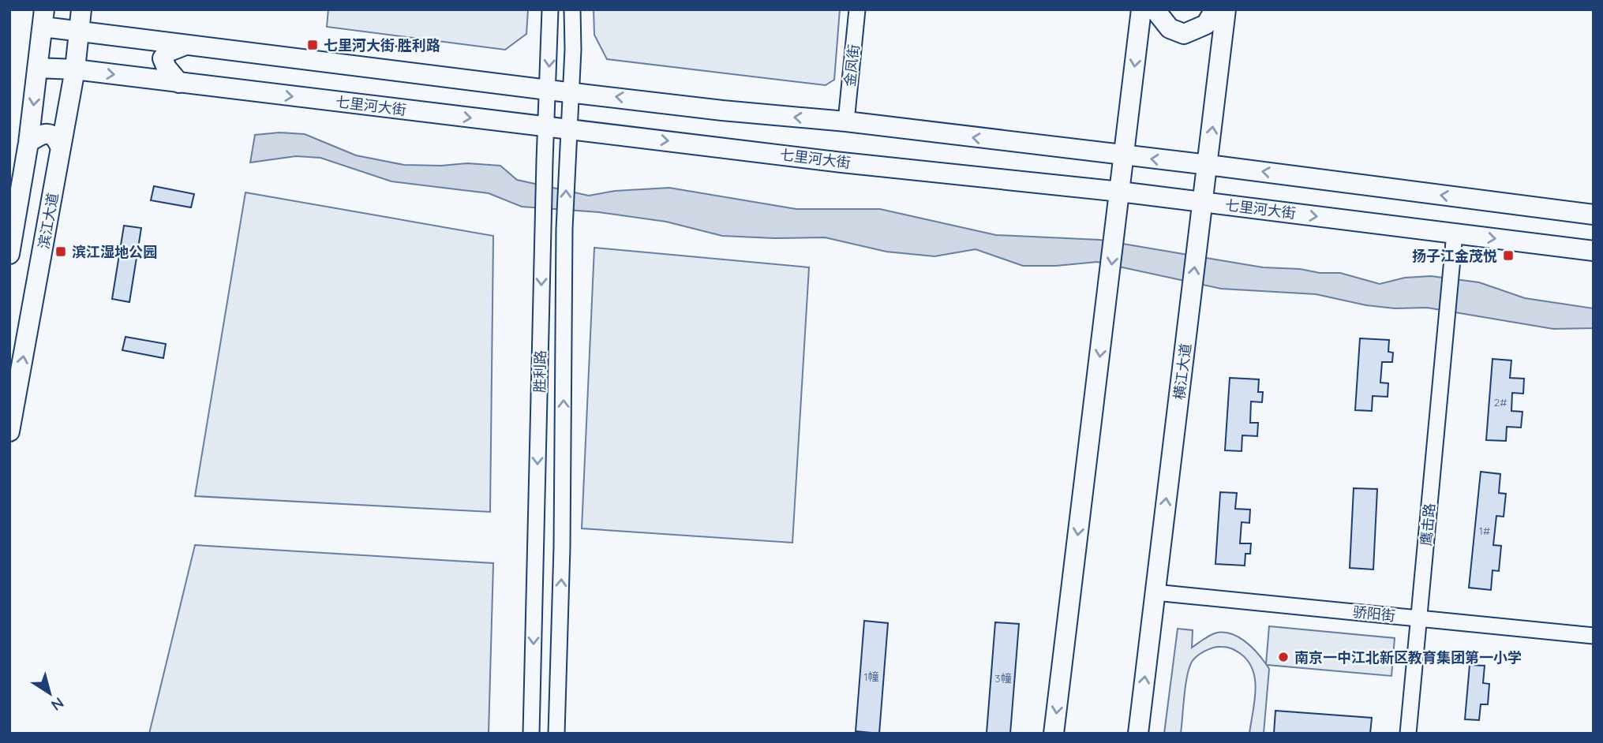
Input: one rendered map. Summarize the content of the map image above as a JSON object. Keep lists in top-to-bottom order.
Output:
{
  "streets": {
    "main road": ["七里河大街", "滨江大道", "横江大道"],
    "street": [
      "金凤街",
      "胜利路",
      "鹰击路",
      "骄阳街"
    ]
  },
  "crossings": [
    ["七里河大街", "滨江大道"],
    ["七里河大街", "胜利路"],
    ["七里河大街", "横江大道"],
    ["七里河大街", "鹰击路"],
    ["横江大道", "骄阳街"],
    ["鹰击路", "骄阳街"]
  ],
  "places": {
    "transit": ["七里河大街·胜利路", "滨江湿地公园", "扬子江金茂悦"],
    "other": ["南京一中江北新区教育集团第一小学"]
  },
  "house_numbers": [
    "2#",
    "1#",
    "1幢",
    "3幢"
  ],
  "north": "bottom right"
}
